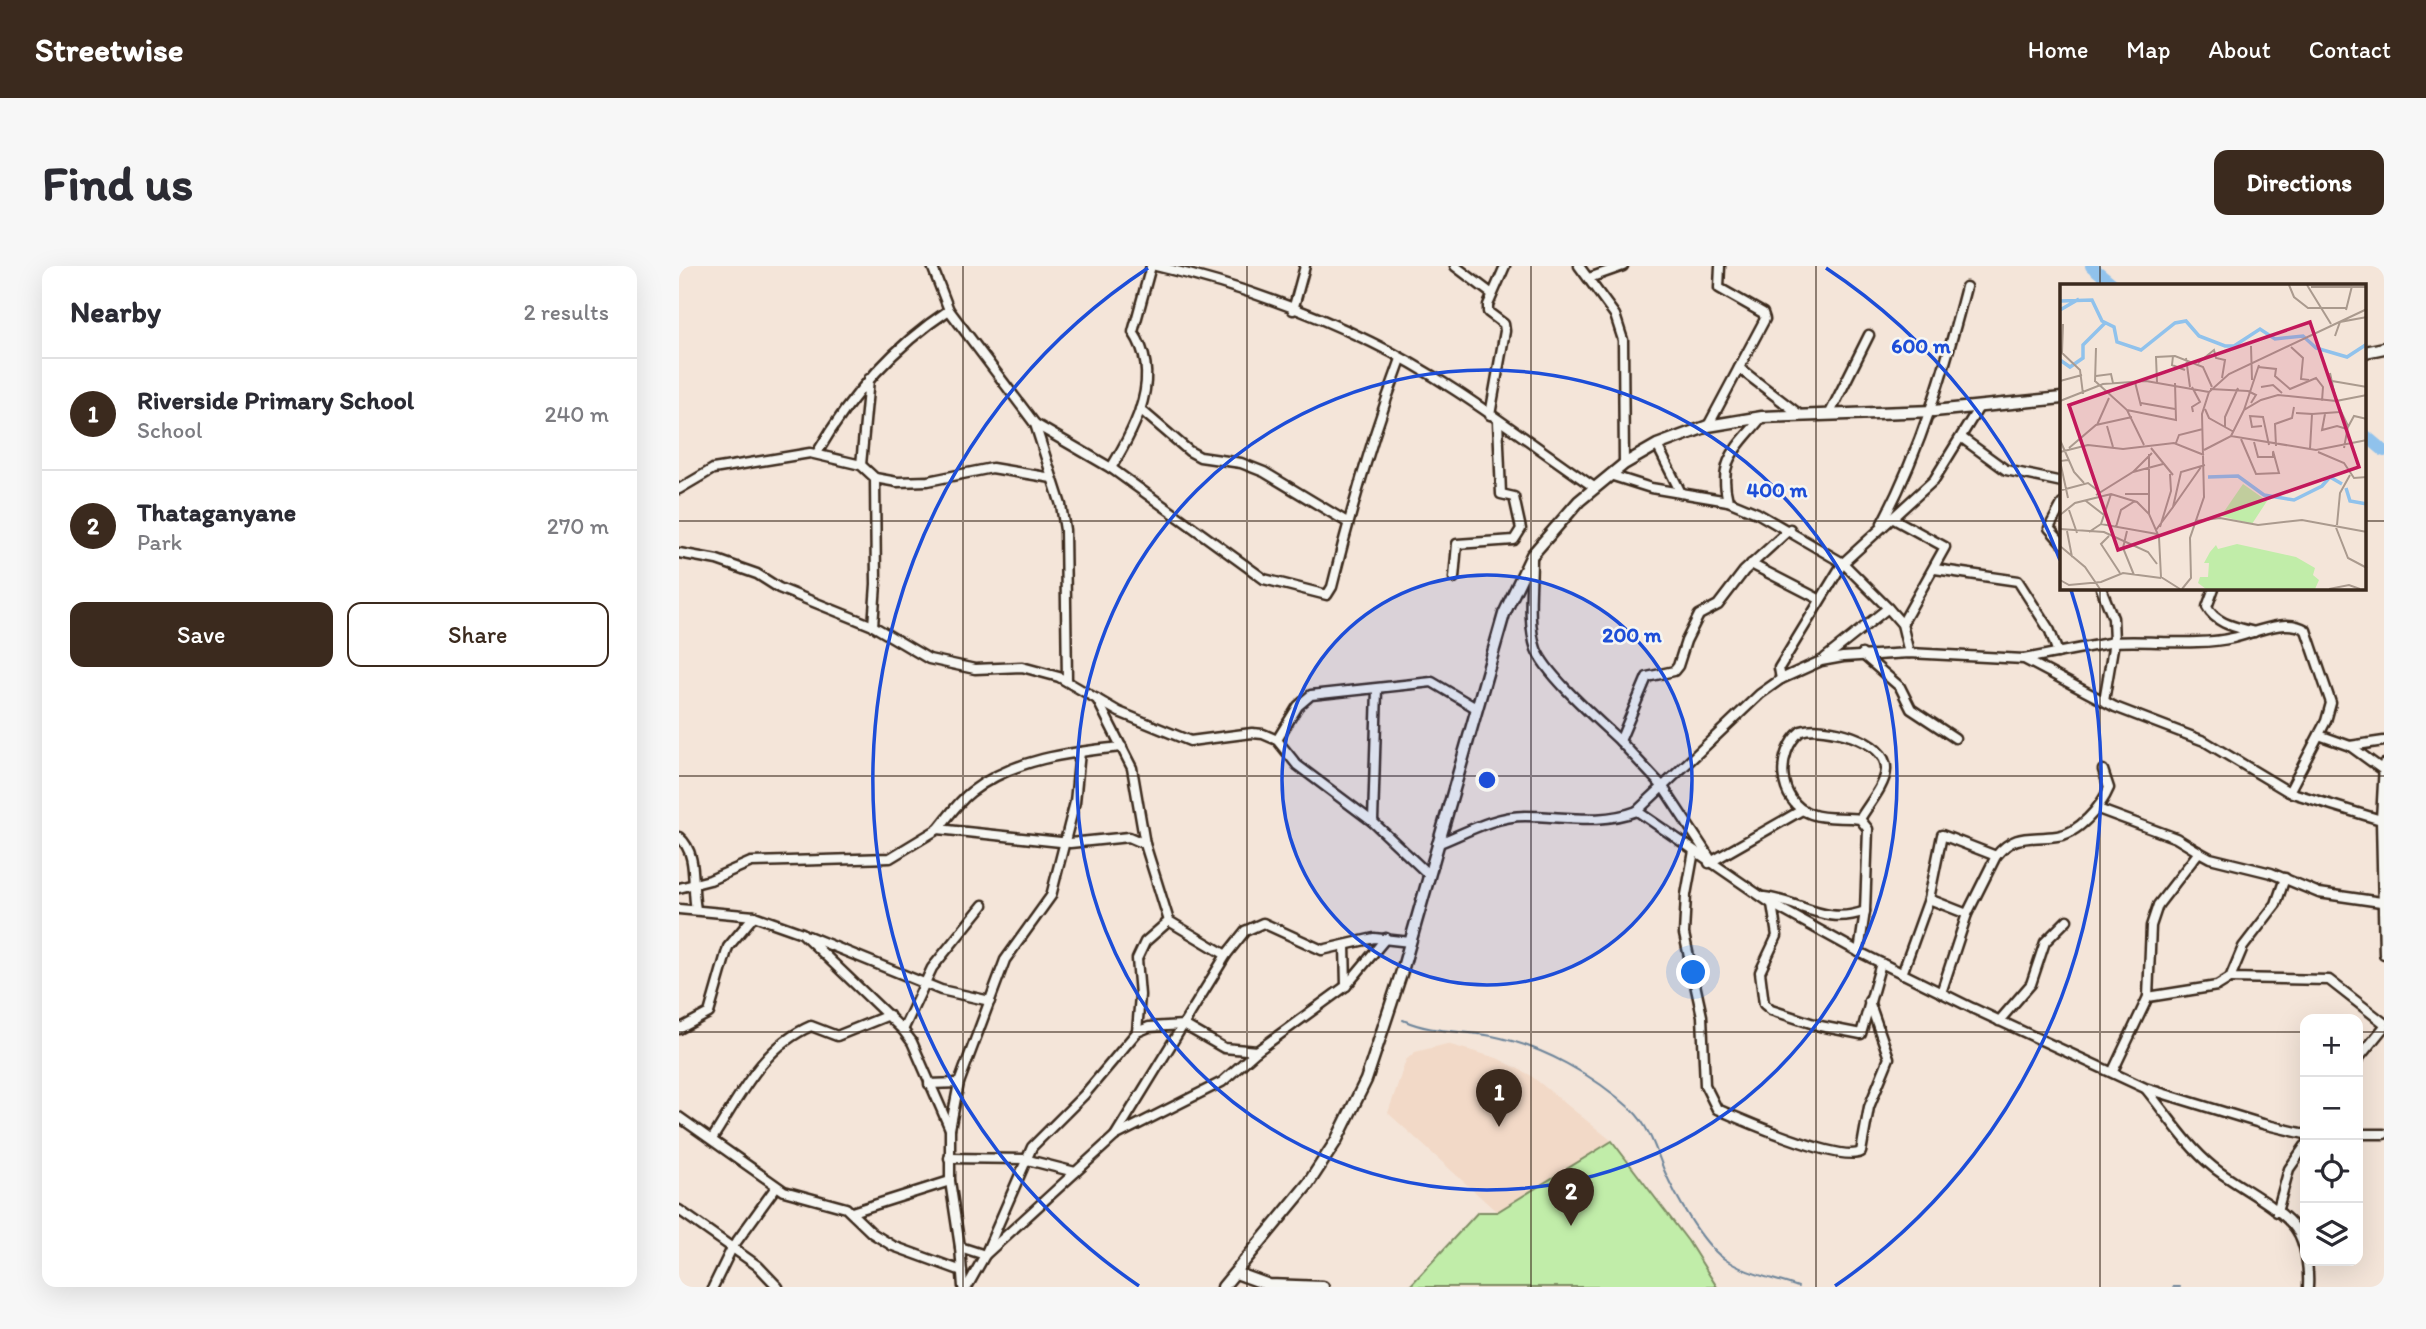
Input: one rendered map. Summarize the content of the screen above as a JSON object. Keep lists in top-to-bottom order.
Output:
{
  "page": {
    "header": "Streetwise",
    "nav": [
      "Home",
      "Map",
      "About",
      "Contact"
    ],
    "buttons": [
      "Directions",
      ["Save", "Share"]
    ],
    "title": "Find us",
    "heading": ["Nearby", "2 results"],
    "list": [
      {
        "mark": "1",
        "name": "Riverside Primary School",
        "note": "School",
        "value": "240 m"
      },
      {
        "mark": "2",
        "name": "Thataganyane",
        "note": "Park",
        "value": "270 m"
      }
    ],
    "map_buttons": ["+", "−"],
    "pins": ["1", "2"]
  },
  "rings": ["600 m", "400 m", "200 m"]
}
